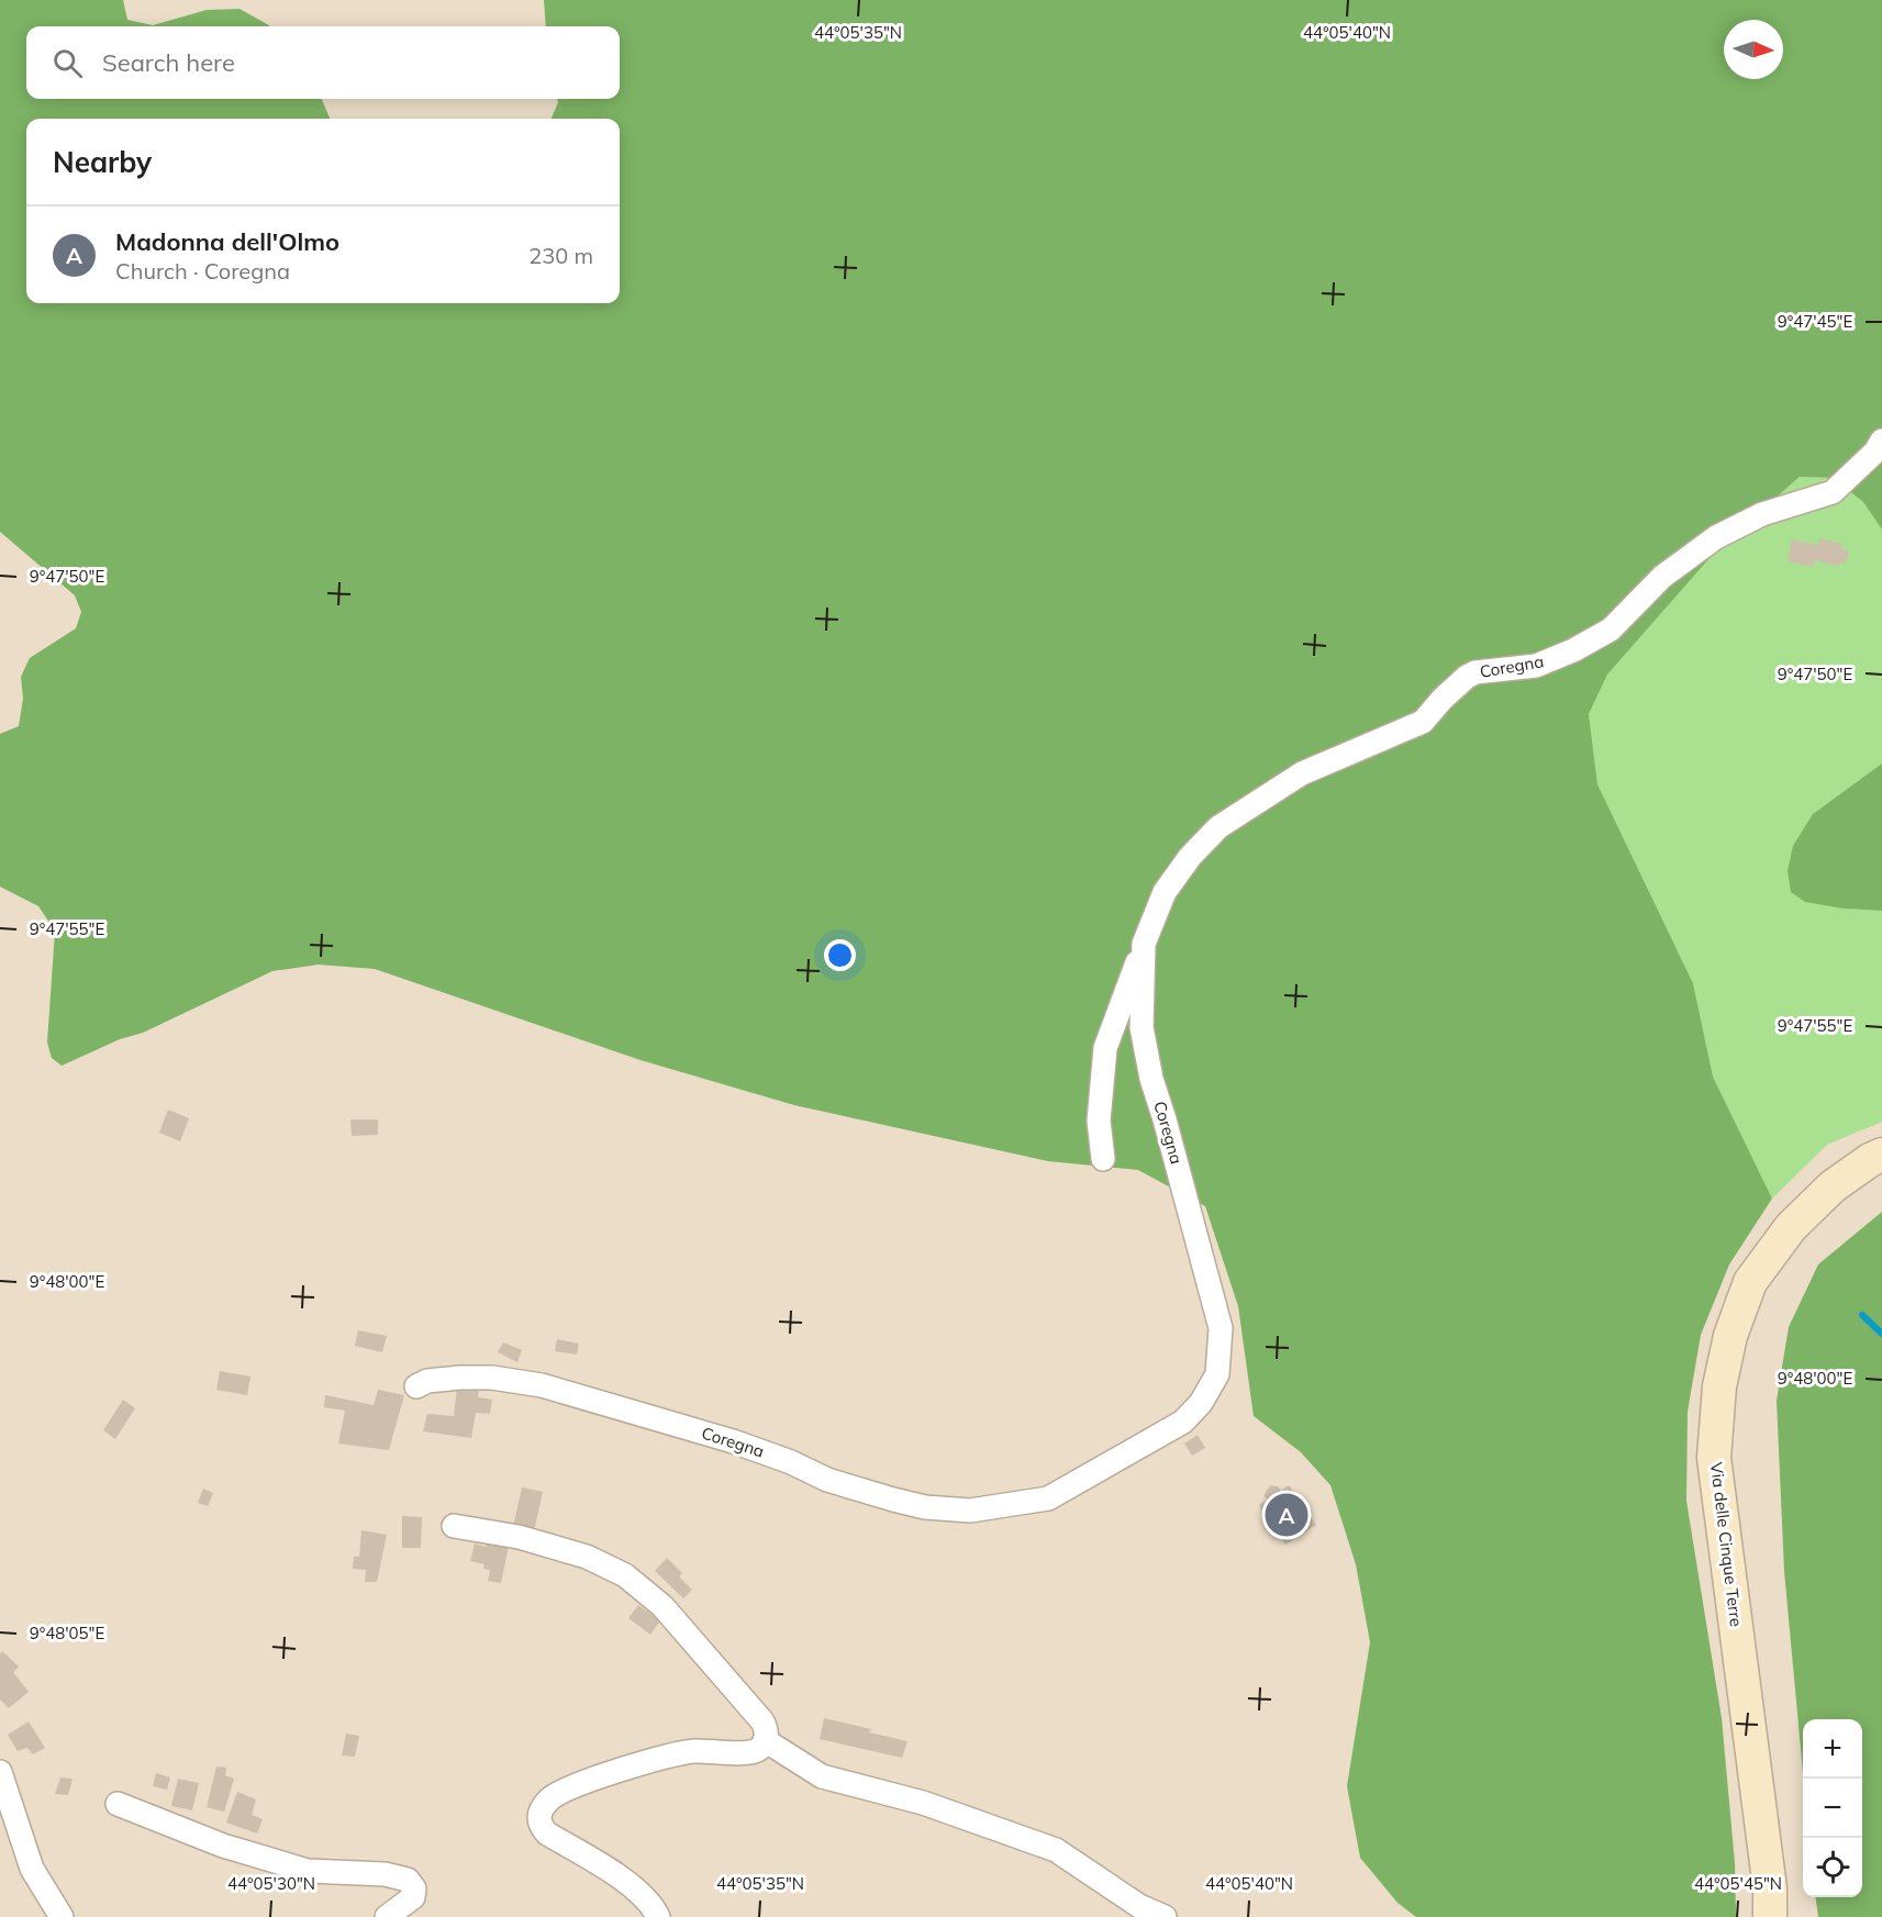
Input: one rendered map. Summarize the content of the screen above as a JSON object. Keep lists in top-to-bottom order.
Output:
{
  "streets": {
    "main road": ["Via delle Cinque Terre"],
    "street": ["Coregna"]
  },
  "north": "right",
  "page": {
    "search": "Search here",
    "heading": "Nearby",
    "list": [
      {
        "mark": "A",
        "name": "Madonna dell'Olmo",
        "note": "Church · Coregna",
        "value": "230 m"
      }
    ],
    "pins": "A",
    "map_buttons": ["+", "−"]
  },
  "coordinates": [
    "44°05'35\"N",
    "44°05'40\"N",
    "9°47'45\"E",
    "9°47'50\"E",
    "9°47'55\"E",
    "9°48'00\"E",
    "9°48'05\"E",
    "44°05'30\"N",
    "44°05'45\"N"
  ]
}
